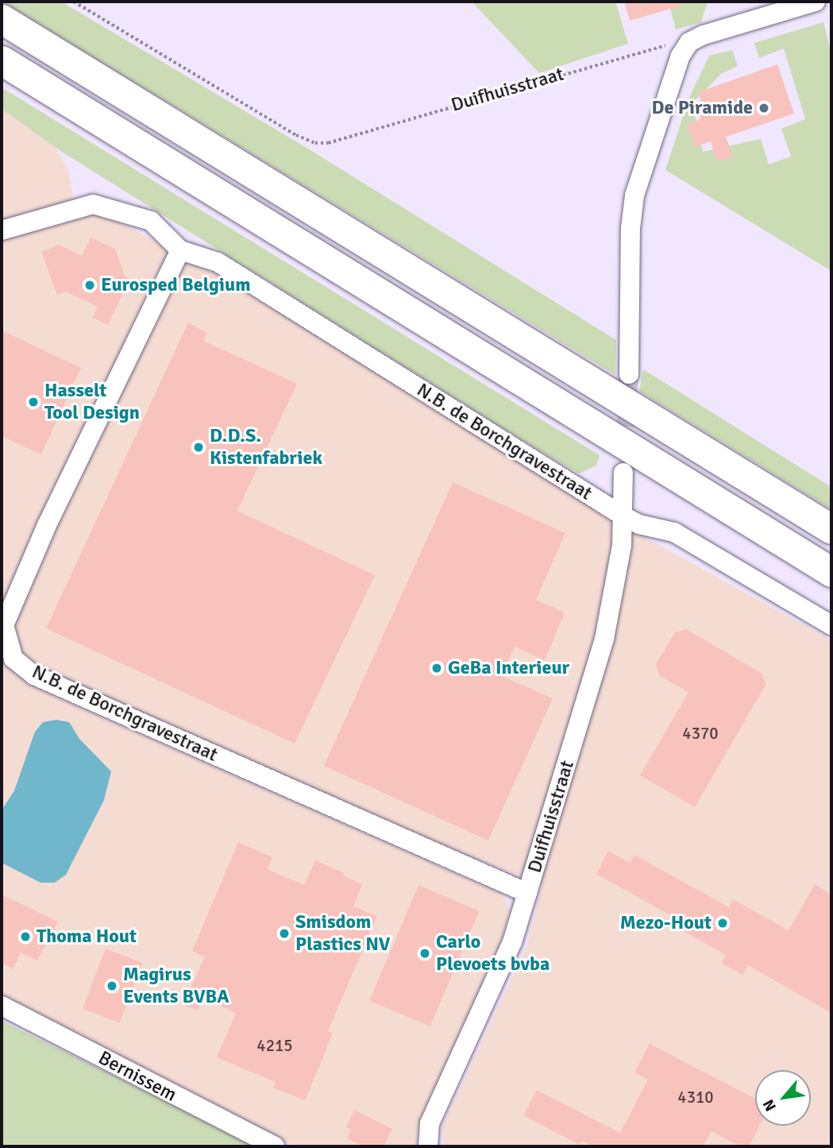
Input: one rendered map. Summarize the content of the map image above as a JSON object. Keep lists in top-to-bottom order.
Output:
{
  "streets": {
    "street": ["Duifhuisstraat", "N.B. de Borchgravestraat", "Bernissem"]
  },
  "crossings": [
    ["Duifhuisstraat", "N.B. de Borchgravestraat"]
  ],
  "places": [
    "De Piramide",
    "Eurosped Belgium",
    "Hasselt Tool Design",
    "D.D.S. Kistenfabriek",
    "GeBa Interieur",
    "Mezo-Hout",
    "Smisdom Plastics NV",
    "Thoma Hout",
    "Carlo Plevoets bvba",
    "Magirus Events BVBA"
  ],
  "house_numbers": ["4370", "4215", "4310"],
  "north": "bottom left"
}
